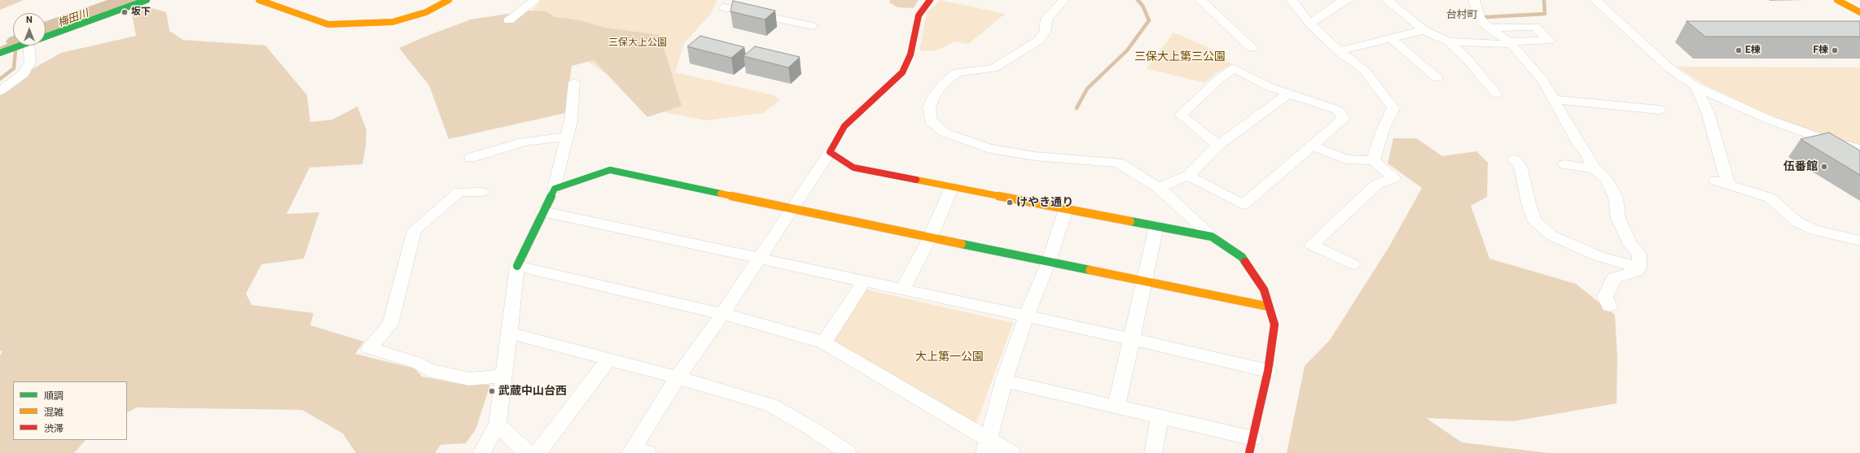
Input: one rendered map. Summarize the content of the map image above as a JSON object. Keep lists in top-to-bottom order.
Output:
{
  "districts": ["台村町"],
  "water": ["梅田川"],
  "parks": ["三保大上公園", "三保大上第三公園", "大上第一公園"],
  "places": [
    "坂下",
    "E棟",
    "F棟",
    "伍番館",
    "けやき通り",
    "武蔵中山台西"
  ],
  "legend": ["順調", "混雑", "渋滞"],
  "north": "top"
}
